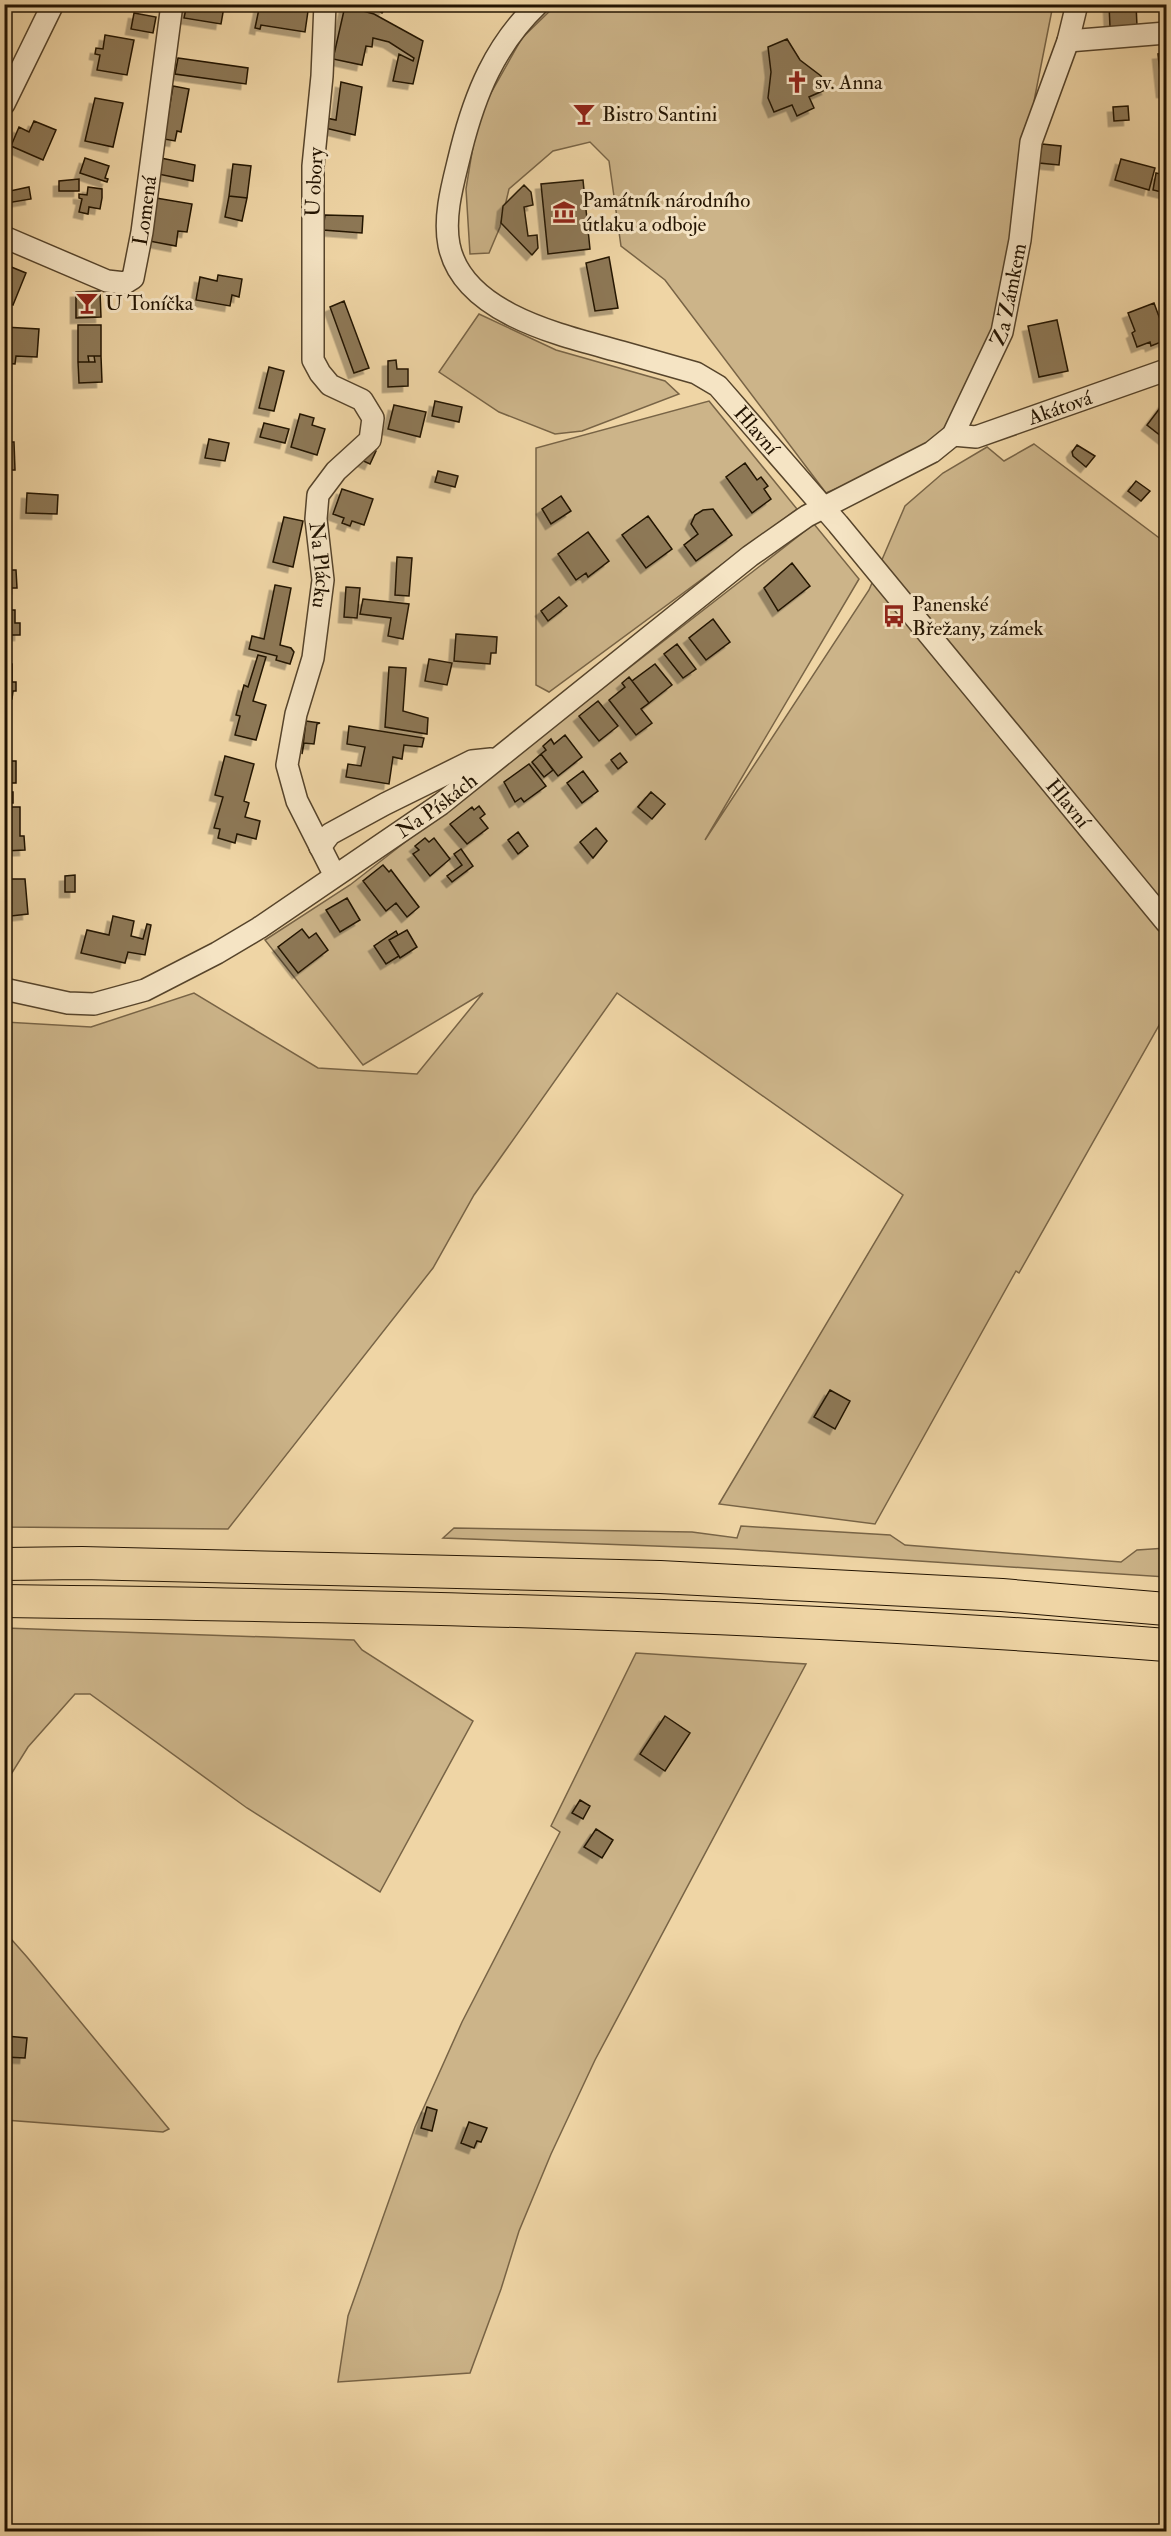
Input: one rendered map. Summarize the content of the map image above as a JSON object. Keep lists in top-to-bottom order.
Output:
{
  "streets": {
    "street": [
      "U obory",
      "Lomená",
      "Za Zámkem",
      "Akátová",
      "Hlavní",
      "Na Plácku",
      "Na Pískách"
    ]
  },
  "crossings": [
    ["U obory", "Na Plácku"],
    ["Za Zámkem", "Akátová"],
    ["Za Zámkem", "Hlavní"],
    ["Za Zámkem", "Na Pískách"],
    ["Hlavní", "Na Pískách"],
    ["Na Plácku", "Na Pískách"]
  ],
  "places": {
    "church": ["sv. Anna"],
    "bar": ["Bistro Santini", "U Toníčka"],
    "museum": ["Památník národního útlaku a odboje"],
    "bus stop": ["Panenské Břežany, zámek"]
  }
}
